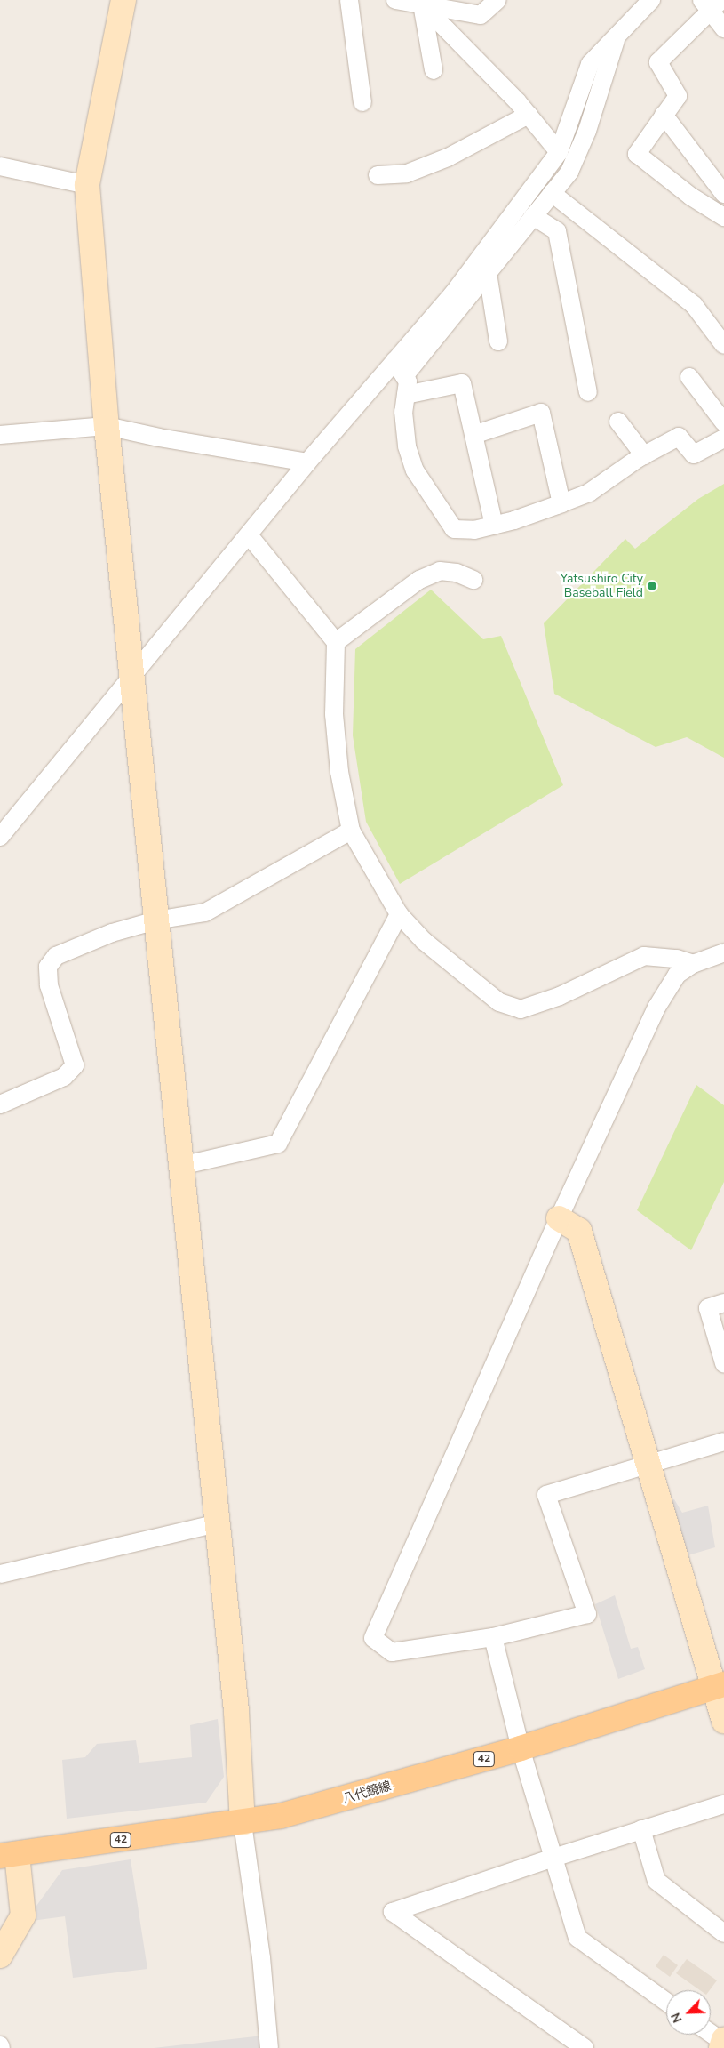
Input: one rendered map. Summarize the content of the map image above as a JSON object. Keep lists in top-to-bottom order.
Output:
{
  "streets": {
    "main road": ["42", "八代鏡線"]
  },
  "places": ["Yatsushiro City Baseball Field"],
  "north": "bottom left"
}
